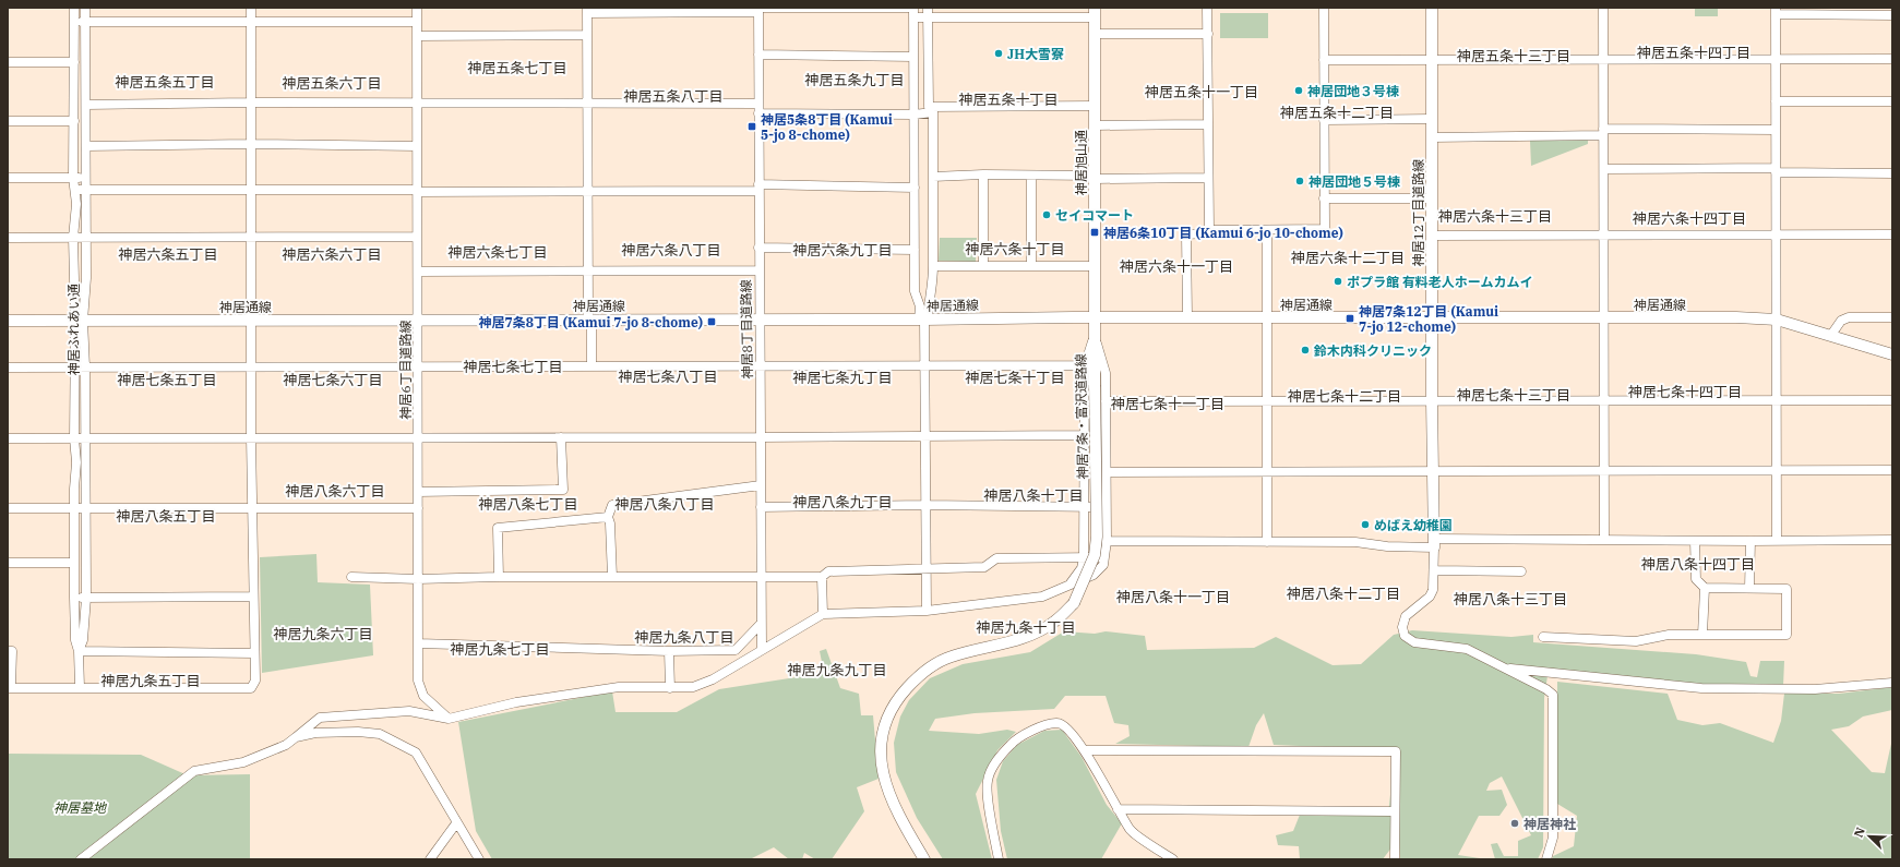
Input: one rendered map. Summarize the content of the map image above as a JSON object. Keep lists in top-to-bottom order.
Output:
{
  "streets": {
    "street": [
      "神居旭山通",
      "神居12丁目道路線",
      "神居通線",
      "神居ふれあい通",
      "神居8丁目道路線",
      "神居6丁目道路線",
      "神居7条・富沢道路線"
    ]
  },
  "crossings": [
    ["神居旭山通", "神居通線"],
    ["神居旭山通", "神居7条・富沢道路線"],
    ["神居12丁目道路線", "神居通線"],
    ["神居通線", "神居ふれあい通"],
    ["神居通線", "神居8丁目道路線"],
    ["神居通線", "神居6丁目道路線"],
    ["神居通線", "神居7条・富沢道路線"]
  ],
  "districts": [
    "神居五条十四丁目",
    "神居五条十三丁目",
    "神居五条七丁目",
    "神居五条九丁目",
    "神居五条五丁目",
    "神居五条六丁目",
    "神居五条十一丁目",
    "神居五条八丁目",
    "神居五条十丁目",
    "神居五条十二丁目",
    "神居六条十三丁目",
    "神居六条十四丁目",
    "神居六条十丁目",
    "神居六条八丁目",
    "神居六条九丁目",
    "神居六条七丁目",
    "神居六条五丁目",
    "神居六条六丁目",
    "神居六条十二丁目",
    "神居六条十一丁目",
    "神居七条七丁目",
    "神居七条八丁目",
    "神居七条九丁目",
    "神居七条十丁目",
    "神居七条五丁目",
    "神居七条六丁目",
    "神居七条十四丁目",
    "神居七条十三丁目",
    "神居七条十二丁目",
    "神居七条十一丁目",
    "神居八条六丁目",
    "神居八条十丁目",
    "神居八条九丁目",
    "神居八条七丁目",
    "神居八条八丁目",
    "神居八条五丁目",
    "神居八条十四丁目",
    "神居八条十二丁目",
    "神居八条十一丁目",
    "神居八条十三丁目",
    "神居九条十丁目",
    "神居九条六丁目",
    "神居九条八丁目",
    "神居九条七丁目",
    "神居九条九丁目",
    "神居九条五丁目"
  ],
  "parks": ["神居墓地"],
  "places": {
    "other": [
      "JH大雪寮",
      "神居団地３号棟",
      "神居団地５号棟",
      "セイコマート",
      "ポプラ館 有料老人ホームカムイ",
      "鈴木内科クリニック",
      "めばえ幼稚園",
      "神居神社"
    ],
    "transit": [
      "神居5条8丁目 (Kamui 5-jo 8-chome)",
      "神居6条10丁目 (Kamui 6-jo 10-chome)",
      "神居7条12丁目 (Kamui 7-jo 12-chome)",
      "神居7条8丁目 (Kamui 7-jo 8-chome)"
    ]
  },
  "north": "top left"
}
